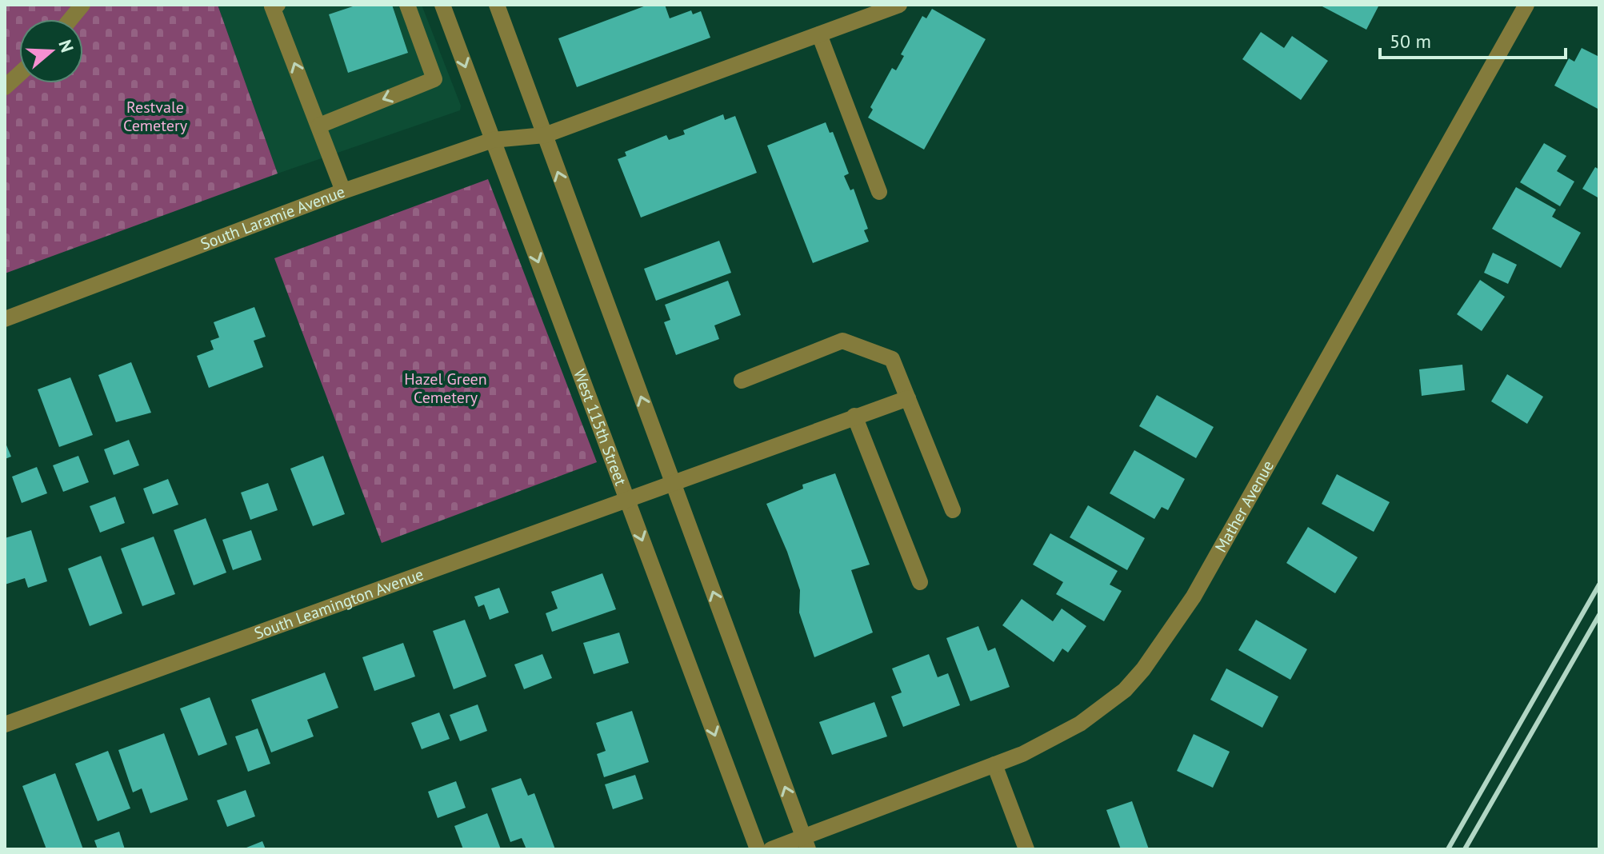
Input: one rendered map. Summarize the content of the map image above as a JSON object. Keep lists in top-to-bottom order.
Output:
{
  "streets": {
    "street": [
      "South Laramie Avenue",
      "West 115th Street",
      "Mather Avenue",
      "South Leamington Avenue"
    ]
  },
  "crossings": [
    ["South Laramie Avenue", "West 115th Street"],
    ["West 115th Street", "South Leamington Avenue"]
  ],
  "parks": ["Restvale Cemetery", "Hazel Green Cemetery"],
  "scale_bar": "50 m",
  "north": "right"
}
